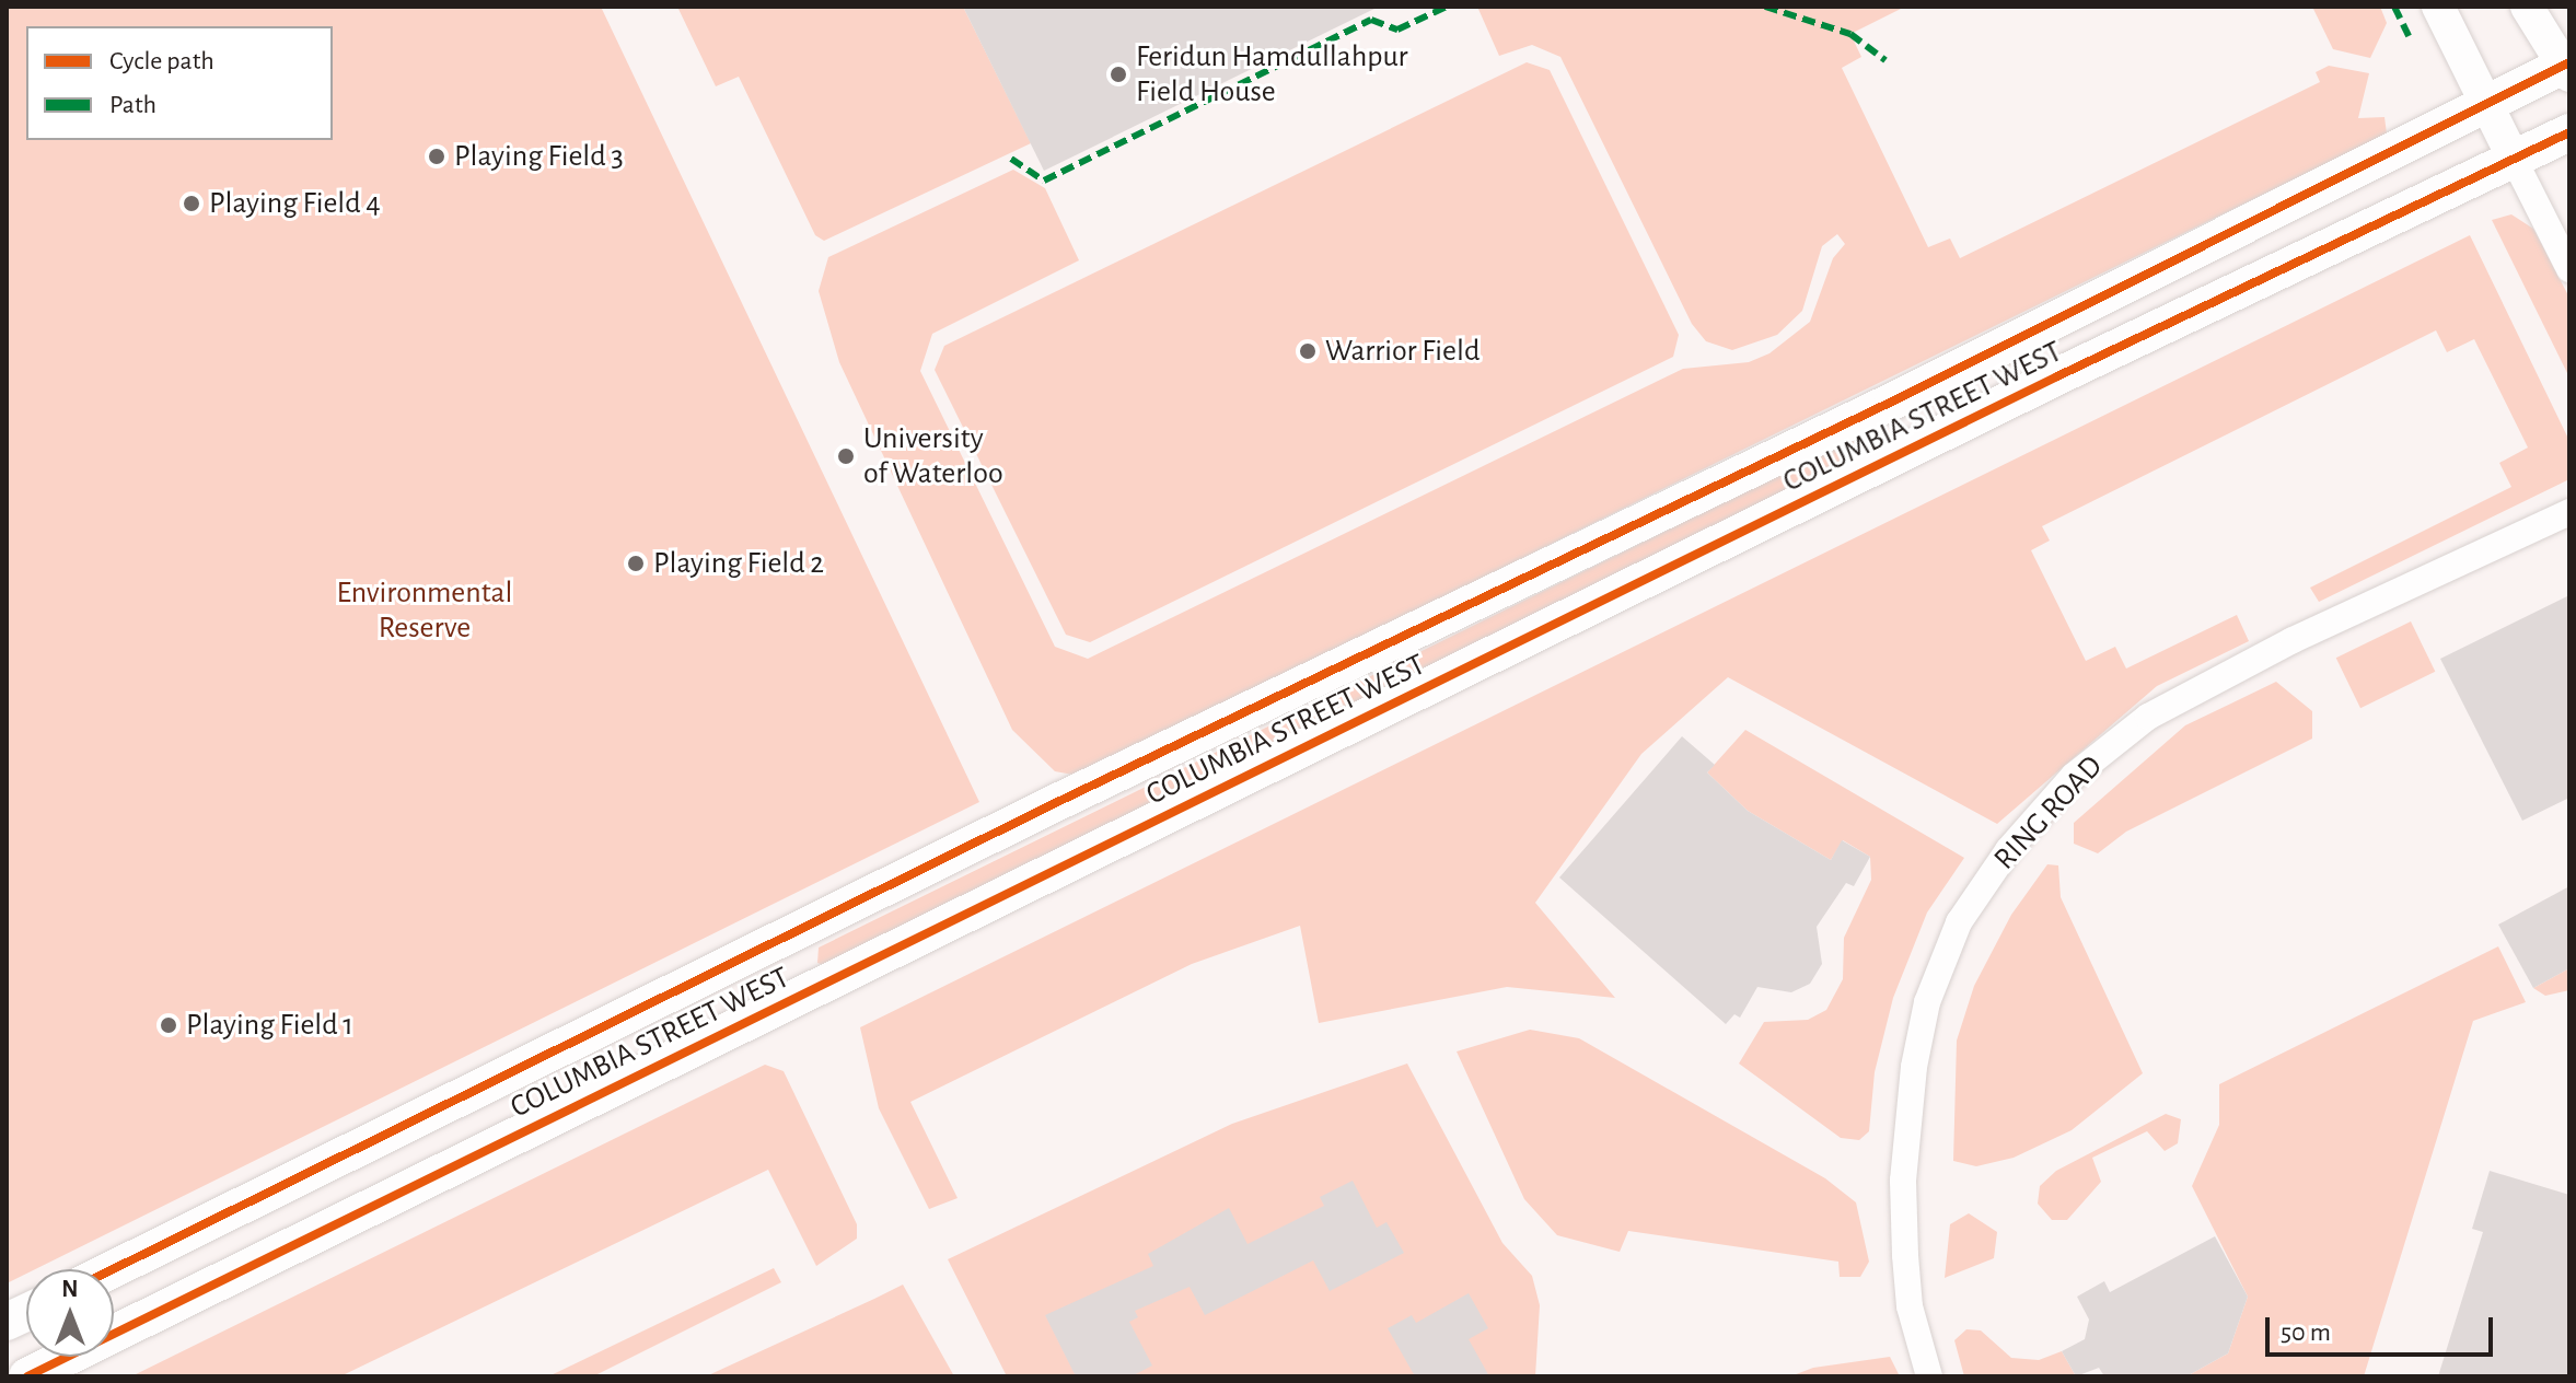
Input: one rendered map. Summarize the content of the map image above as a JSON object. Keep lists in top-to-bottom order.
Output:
{
  "streets": {
    "main road": ["COLUMBIA STREET WEST"],
    "street": ["RING ROAD"]
  },
  "parks": ["Environmental Reserve"],
  "places": [
    "Feridun Hamdullahpur Field House",
    "Playing Field 3",
    "Playing Field 4",
    "Warrior Field",
    "University of Waterloo",
    "Playing Field 2",
    "Playing Field 1"
  ],
  "legend": ["Cycle path", "Path"],
  "scale_bar": "50 m",
  "north": "top"
}
